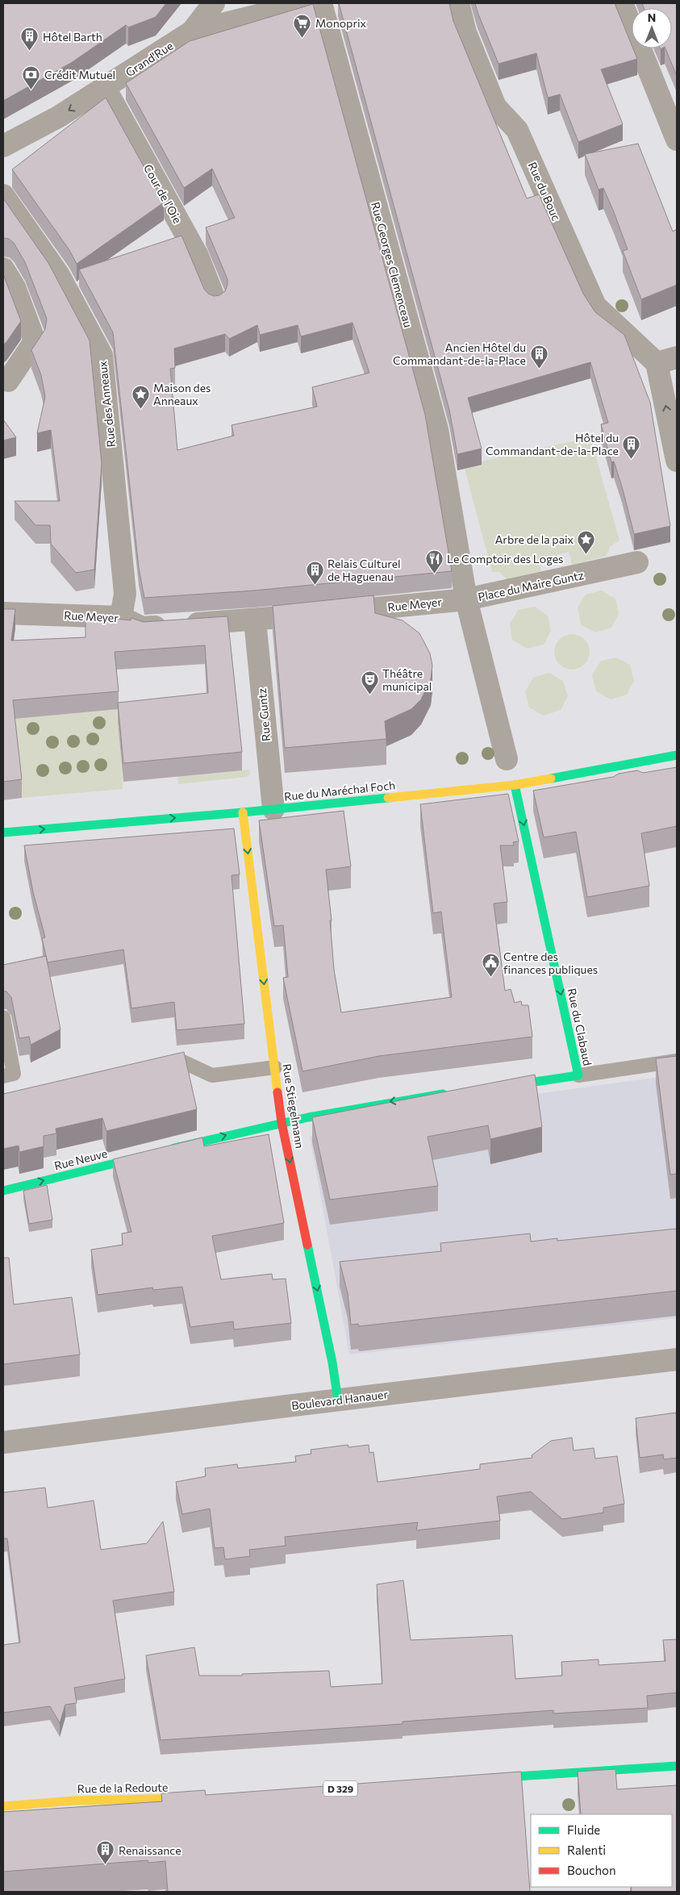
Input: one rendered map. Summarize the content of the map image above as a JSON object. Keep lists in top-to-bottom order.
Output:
{
  "streets": {
    "street": [
      "Grand'Rue",
      "Rue du Bouc",
      "Cour de l'Oie",
      "Rue Georges Clemenceau",
      "Rue des Anneaux",
      "Place du Maire Guntz",
      "Rue Meyer",
      "Rue Guntz",
      "Rue du Maréchal Foch",
      "Rue du Clabaud",
      "Rue Stiegelmann",
      "Rue Neuve",
      "Boulevard Hanauer",
      "Rue de la Redoute"
    ]
  },
  "crossings": [
    ["Grand'Rue", "Cour de l'Oie"],
    ["Rue Georges Clemenceau", "Place du Maire Guntz"],
    ["Rue Georges Clemenceau", "Rue Meyer"],
    ["Rue des Anneaux", "Rue Meyer"],
    ["Place du Maire Guntz", "Rue Meyer"],
    ["Rue Meyer", "Rue Guntz"],
    ["Rue Guntz", "Rue du Maréchal Foch"],
    ["Rue du Maréchal Foch", "Rue du Clabaud"],
    ["Rue du Maréchal Foch", "Rue Stiegelmann"],
    ["Rue Stiegelmann", "Boulevard Hanauer"]
  ],
  "one_way": [
    "Rue du Maréchal Foch",
    "Rue du Clabaud",
    "Rue Stiegelmann",
    "Rue Neuve"
  ],
  "places": {
    "supermarket": ["Monoprix"],
    "building": [
      "Hôtel Barth",
      "Ancien Hôtel du Commandant-de-la-Place",
      "Hôtel du Commandant-de-la-Place",
      "Relais Culturel de Haguenau",
      "Renaissance"
    ],
    "bank": ["Crédit Mutuel"],
    "place": ["Maison des Anneaux", "Arbre de la paix"],
    "restaurant": ["Le Comptoir des Loges"],
    "theatre": ["Théâtre municipal"],
    "public building": ["Centre des finances publiques"]
  },
  "legend": ["Fluide", "Ralenti", "Bouchon"],
  "north": "top"
}
